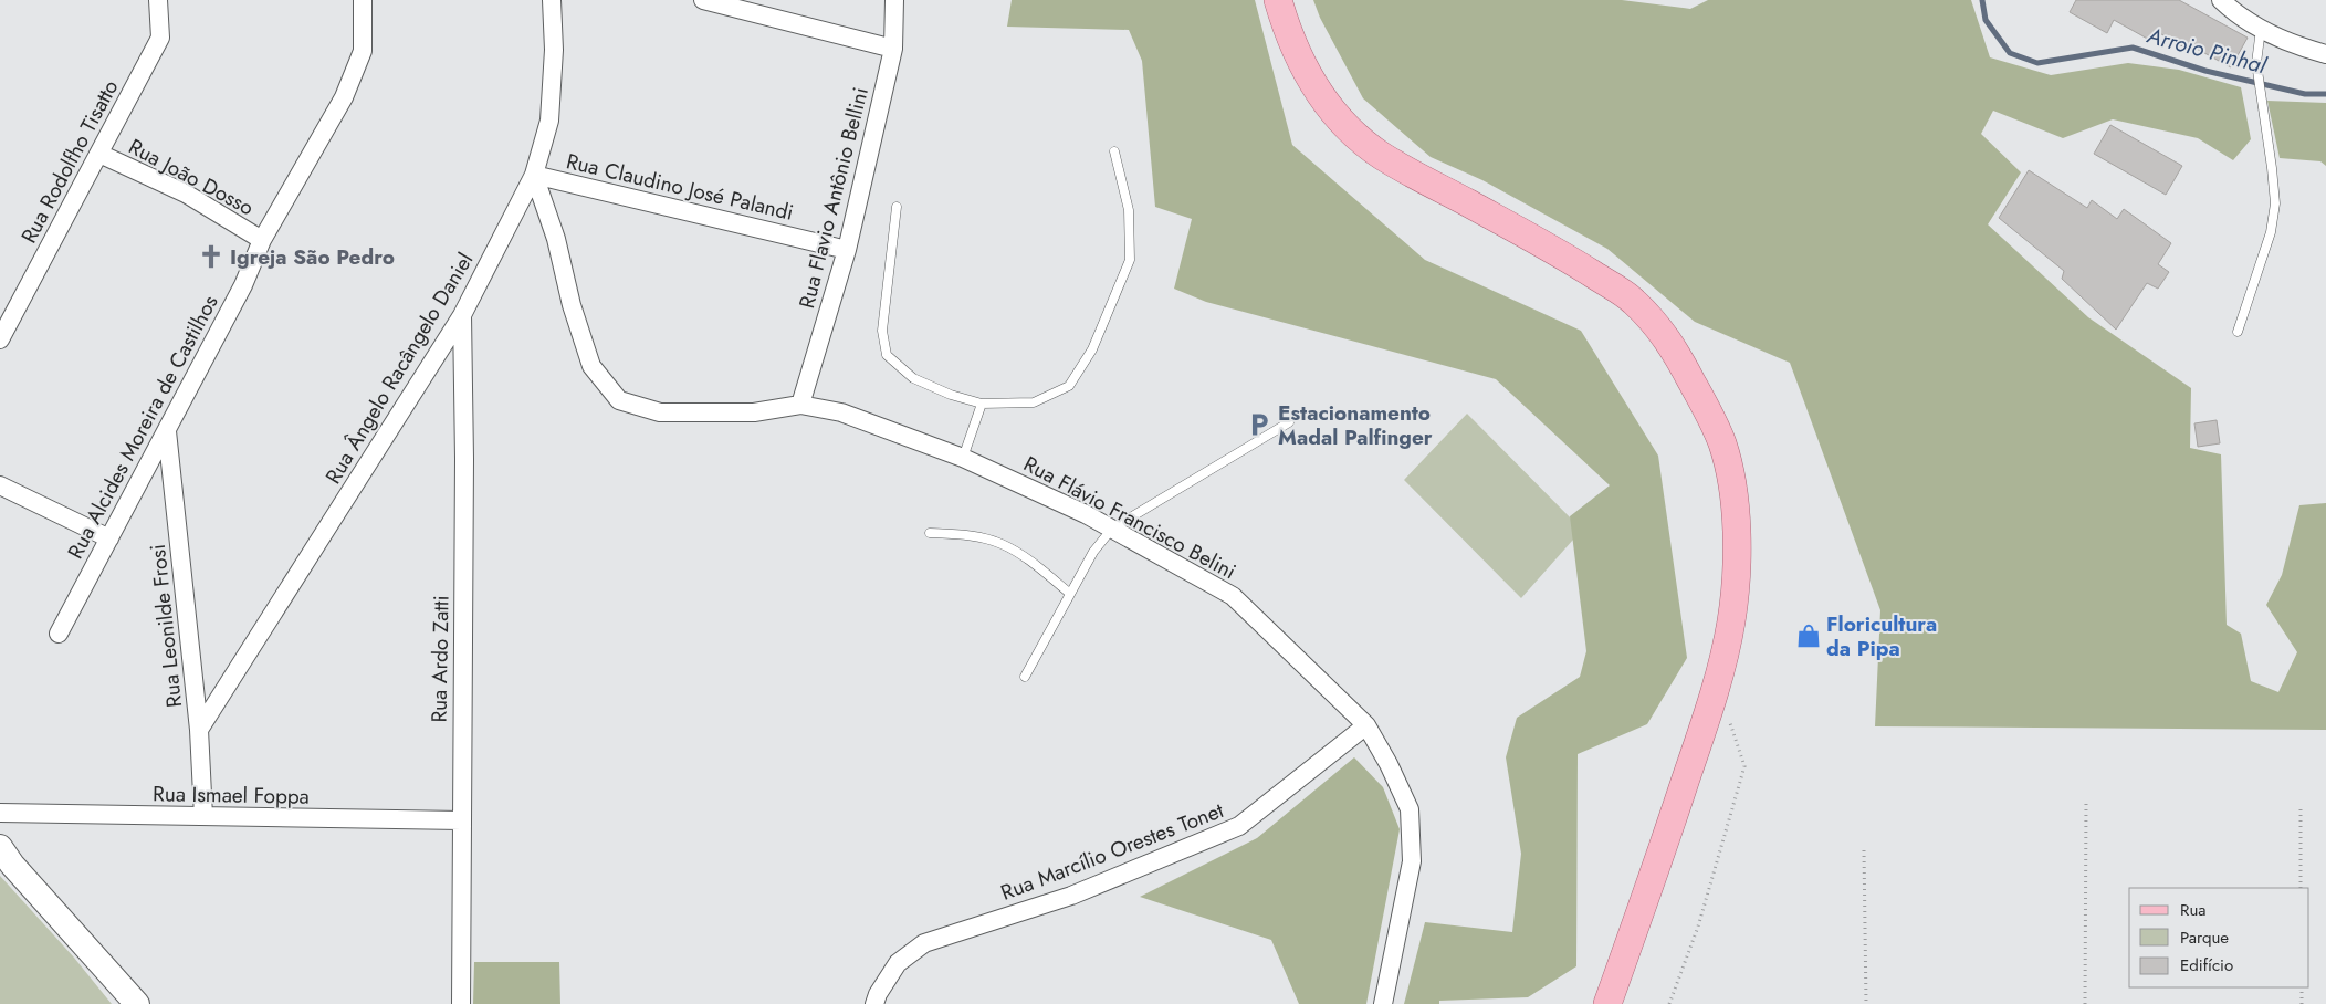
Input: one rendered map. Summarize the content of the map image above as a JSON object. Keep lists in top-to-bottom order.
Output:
{
  "streets": {
    "street": [
      "Rua Rodolfho Tisatto",
      "Rua João Dosso",
      "Rua Claudino José Palandi",
      "Rua Flavio Antônio Bellini",
      "Rua Ângelo Racângelo Daniel",
      "Rua Alcides Moreira de Castilhos",
      "Rua Flávio Francisco Belini",
      "Rua Leonilde Frosi",
      "Rua Ardo Zatti",
      "Rua Ismael Foppa",
      "Rua Marcílio Orestes Tonet"
    ]
  },
  "crossings": [
    ["Rua Rodolfho Tisatto", "Rua João Dosso"],
    ["Rua João Dosso", "Rua Alcides Moreira de Castilhos"],
    ["Rua Claudino José Palandi", "Rua Flavio Antônio Bellini"],
    ["Rua Claudino José Palandi", "Rua Ângelo Racângelo Daniel"],
    ["Rua Flavio Antônio Bellini", "Rua Flávio Francisco Belini"],
    ["Rua Ângelo Racângelo Daniel", "Rua Leonilde Frosi"],
    ["Rua Ângelo Racângelo Daniel", "Rua Ardo Zatti"],
    ["Rua Alcides Moreira de Castilhos", "Rua Leonilde Frosi"],
    ["Rua Flávio Francisco Belini", "Rua Marcílio Orestes Tonet"],
    ["Rua Leonilde Frosi", "Rua Ismael Foppa"],
    ["Rua Ardo Zatti", "Rua Ismael Foppa"]
  ],
  "water": ["Arroio Pinhal"],
  "places": {
    "church": ["Igreja São Pedro"],
    "parking": ["Estacionamento Madal Palfinger"],
    "shop": ["Floricultura da Pipa"]
  },
  "legend": ["Rua", "Parque", "Edifício"]
}
